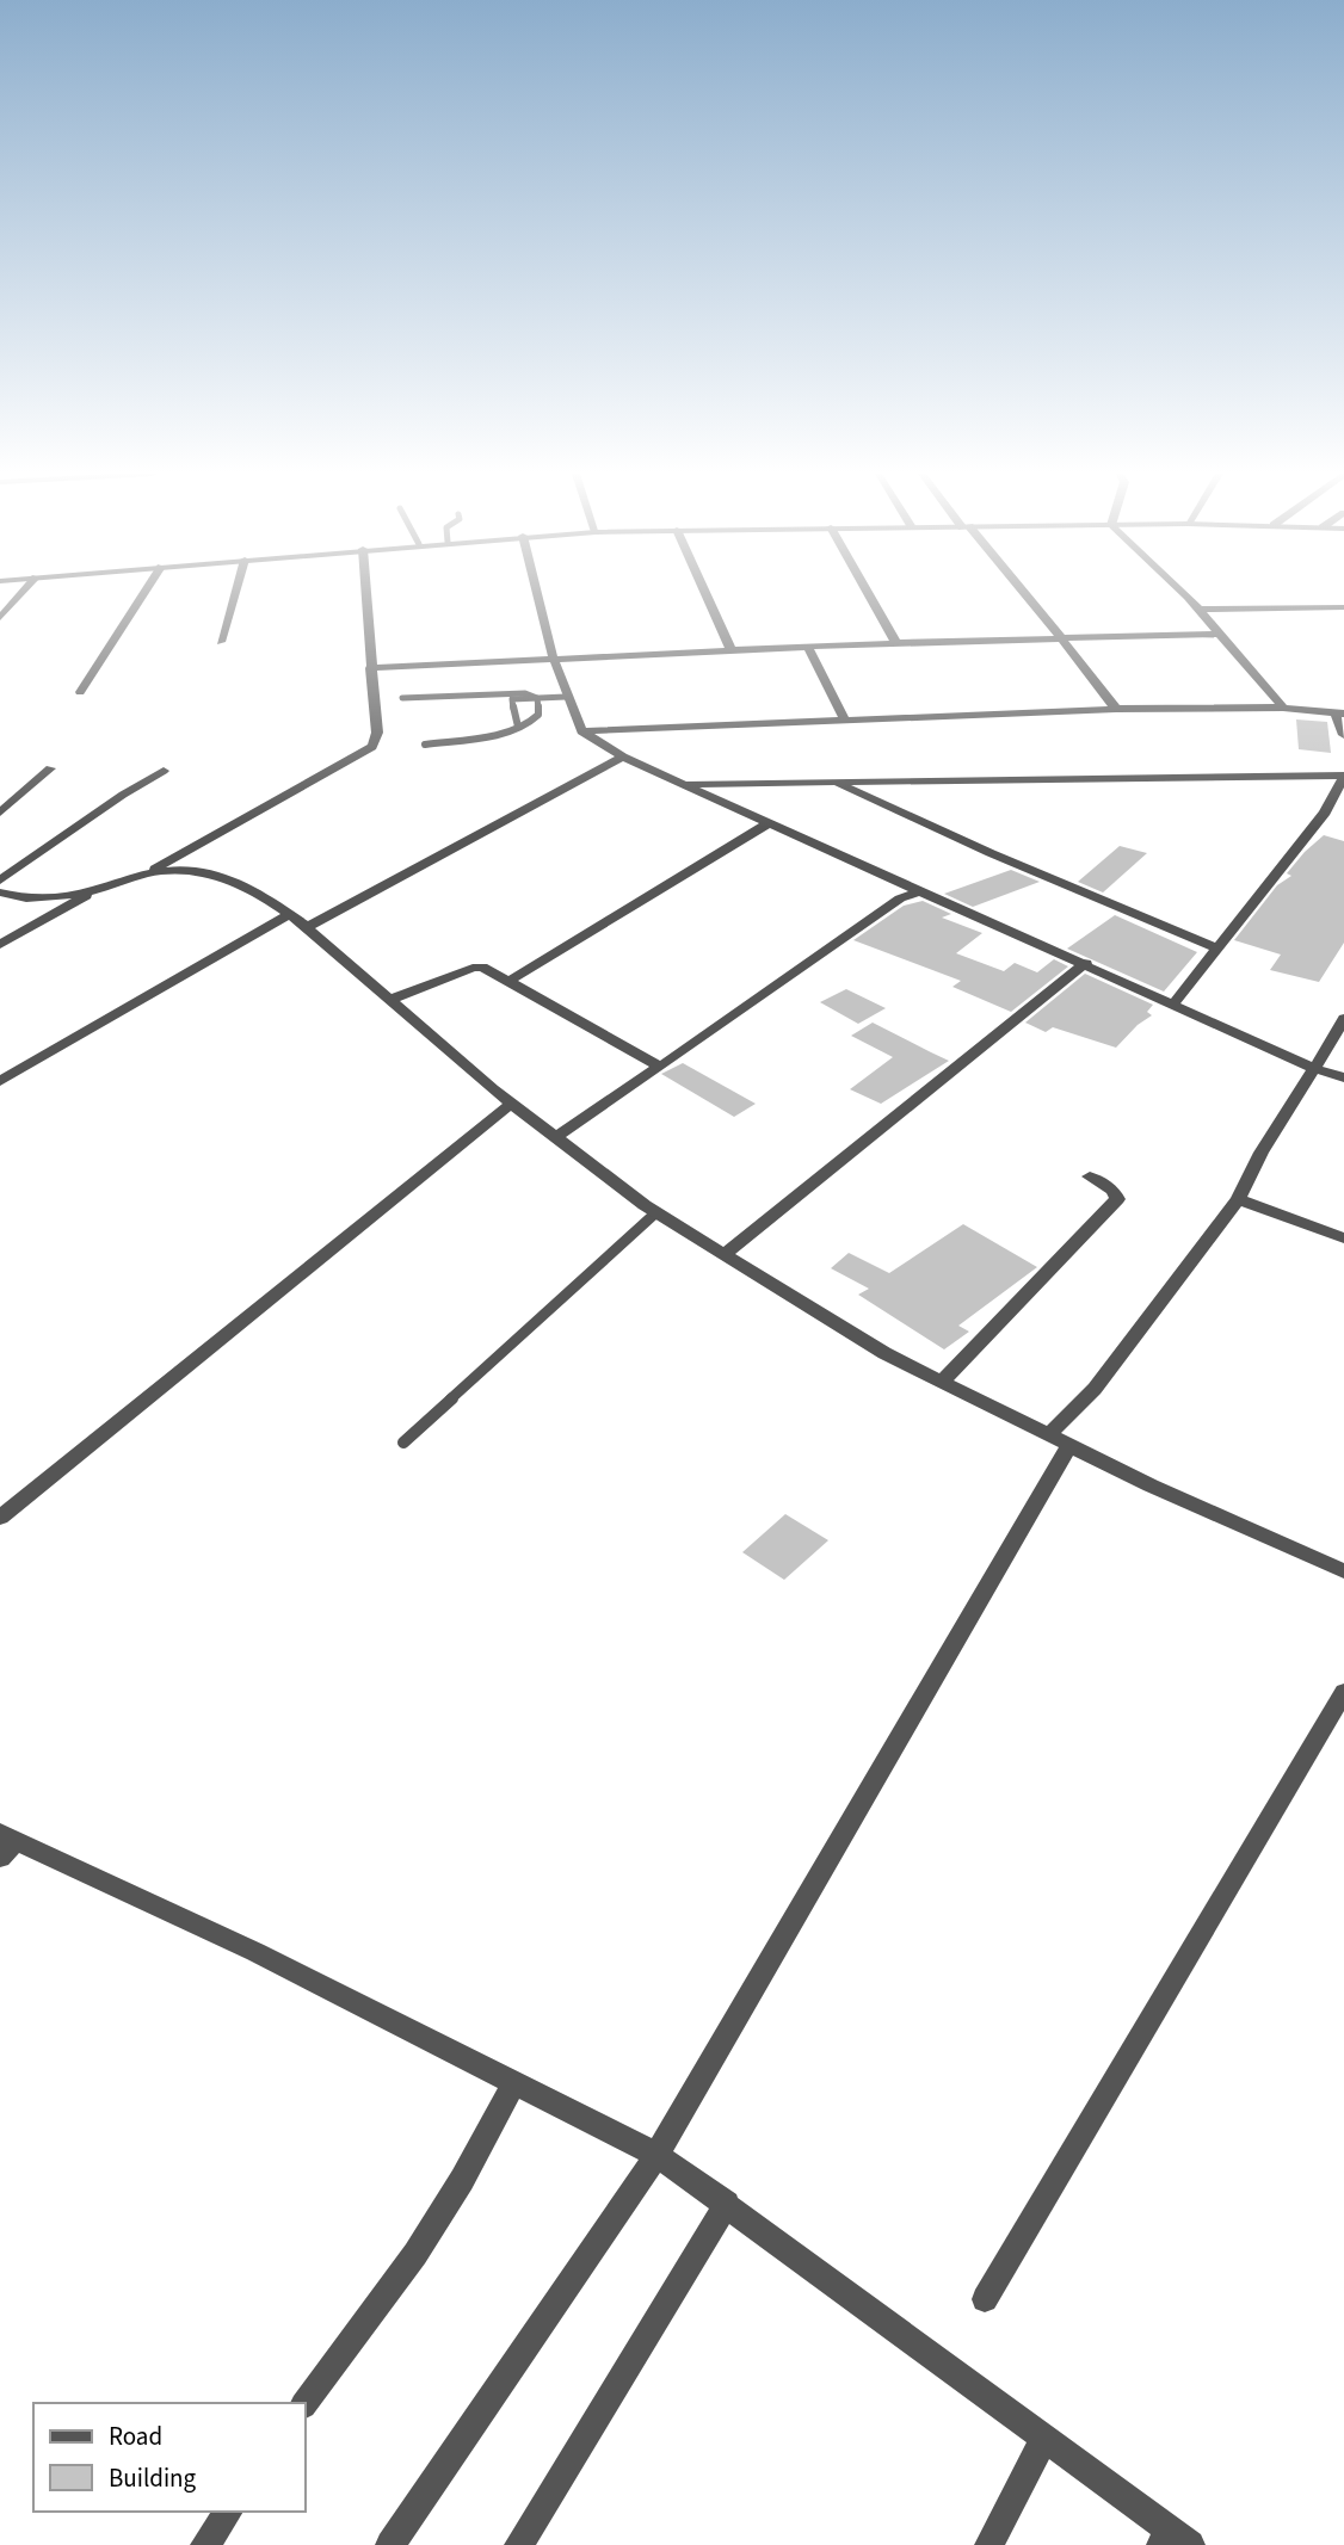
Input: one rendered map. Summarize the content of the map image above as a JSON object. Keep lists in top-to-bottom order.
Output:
{
  "legend": ["Road", "Building"]
}
